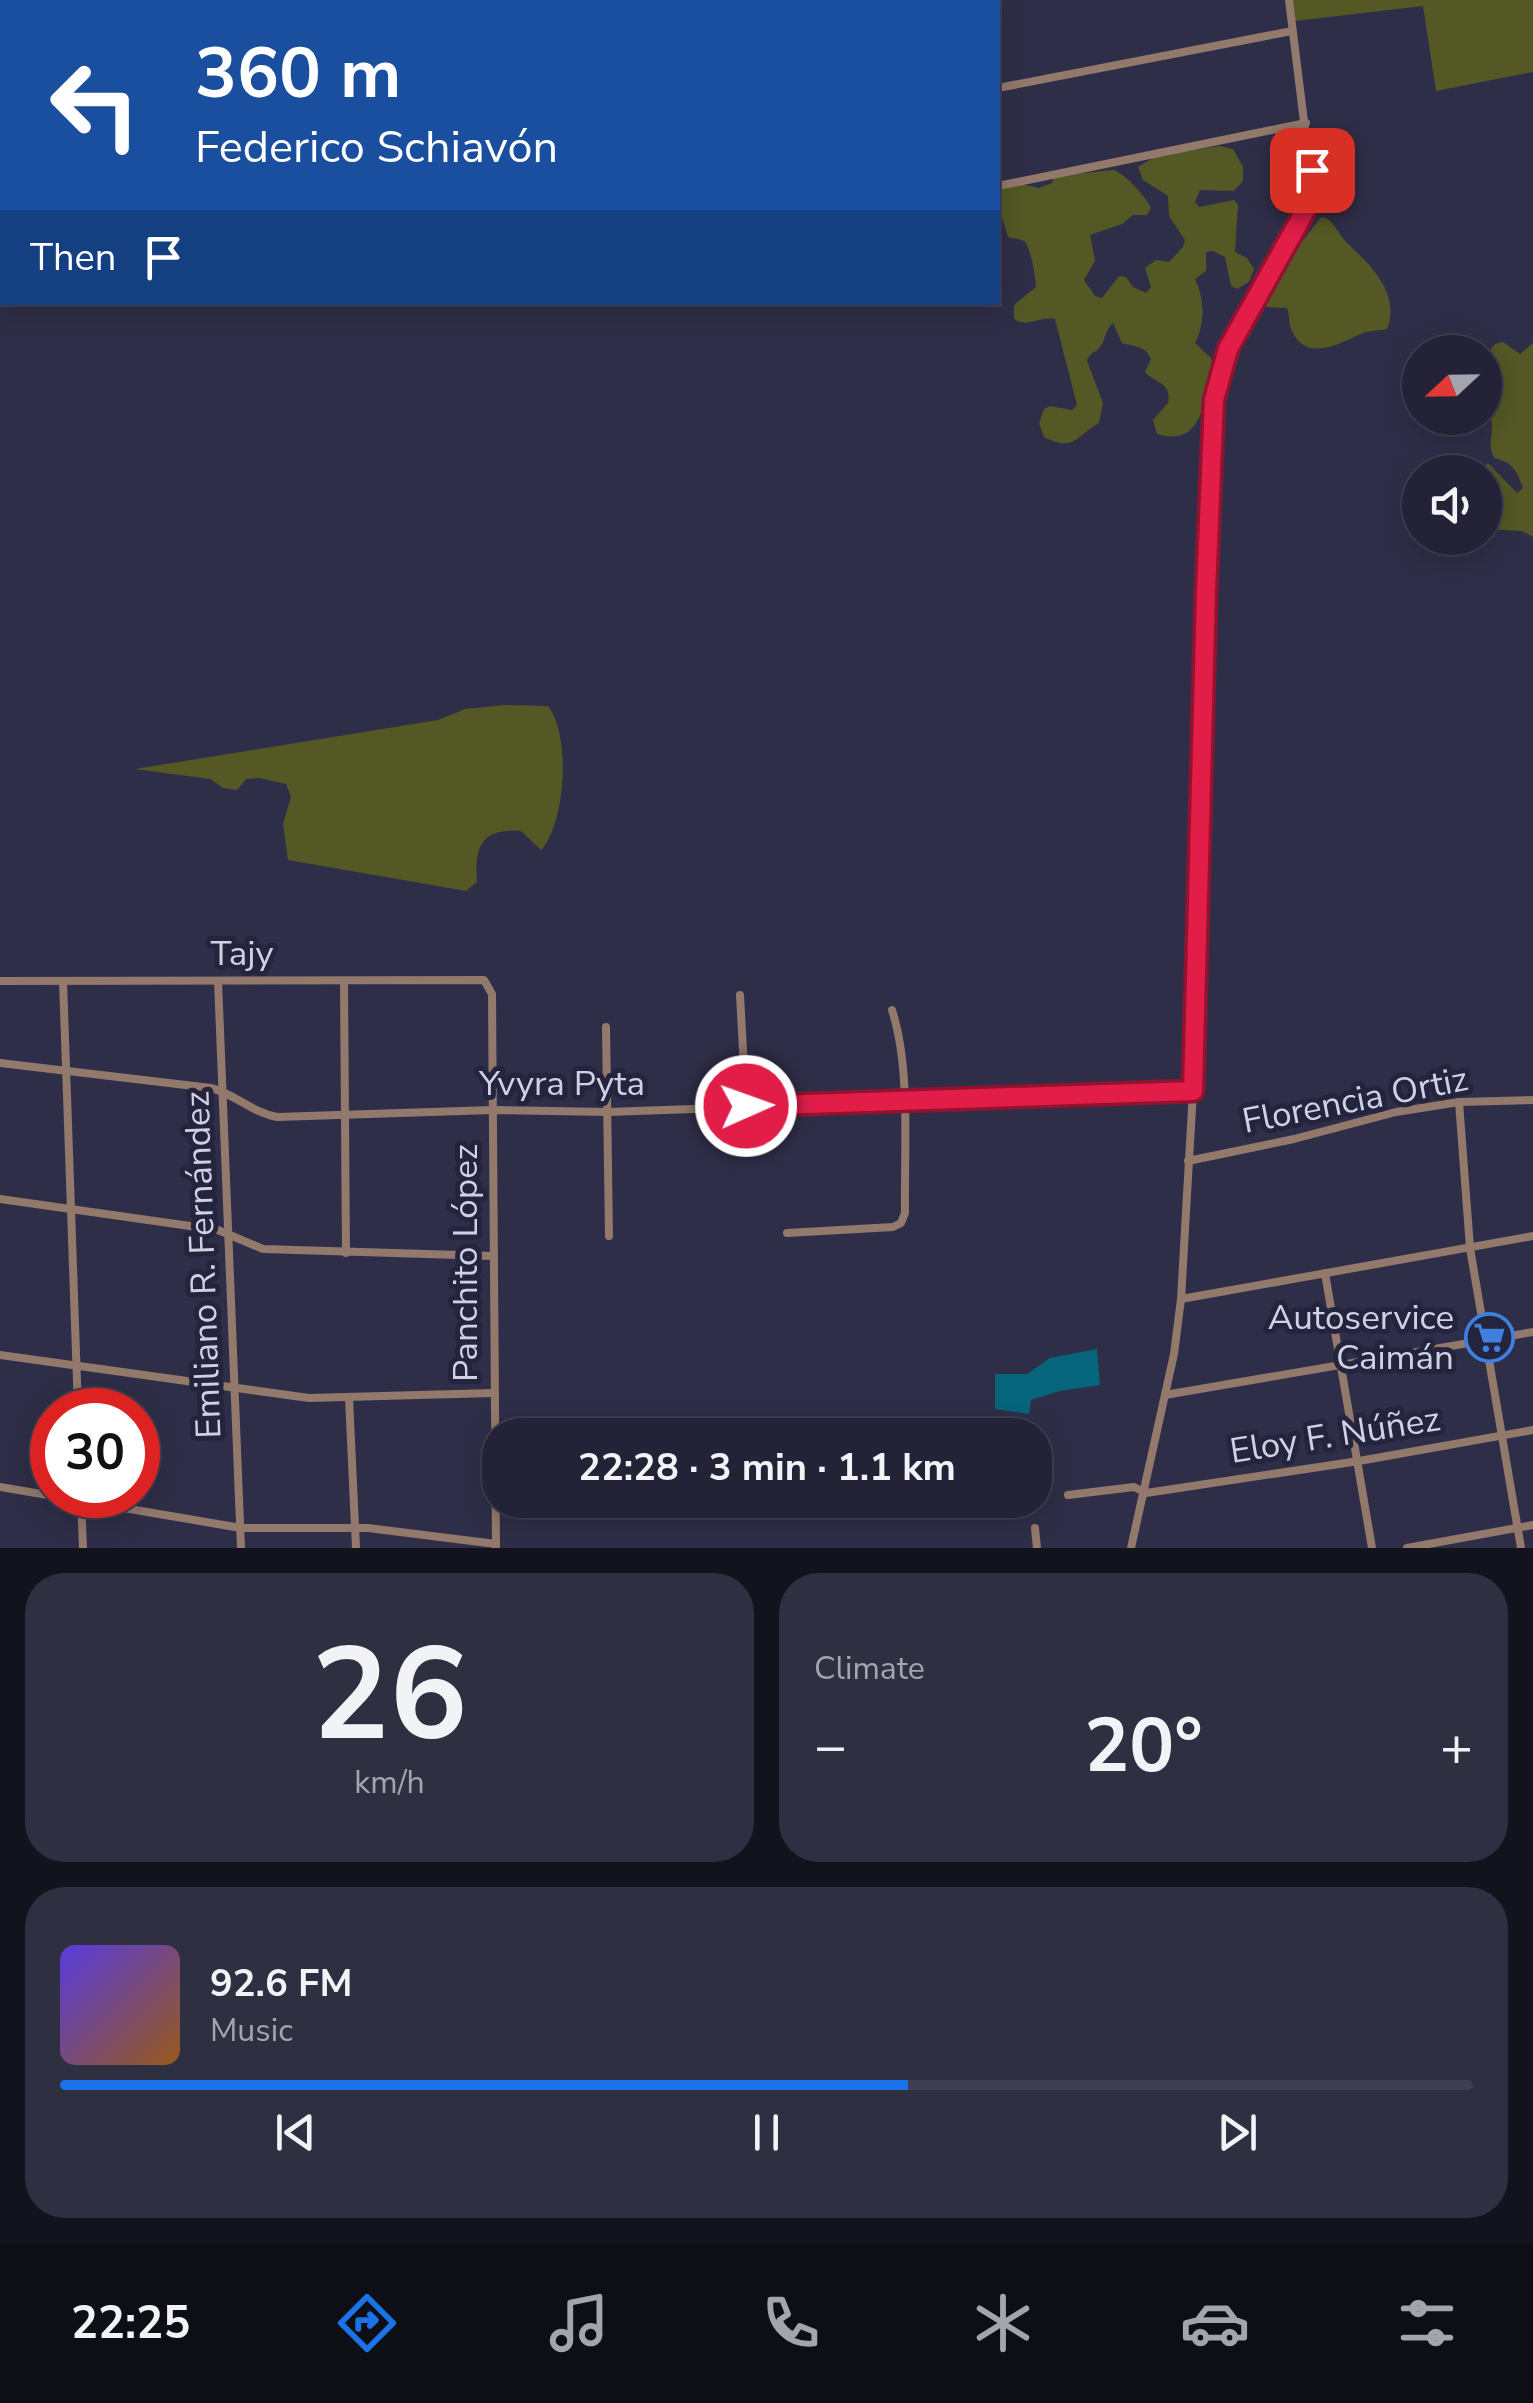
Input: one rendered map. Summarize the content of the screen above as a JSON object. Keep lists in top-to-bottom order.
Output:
{
  "streets": {
    "street": [
      "Tajy",
      "Yvyra Pyta",
      "Florencia Ortiz",
      "Panchito López",
      "Emiliano R. Fernández",
      "Eloy F. Núñez"
    ]
  },
  "crossings": [
    ["Tajy", "Panchito López"],
    ["Tajy", "Emiliano R. Fernández"],
    ["Yvyra Pyta", "Panchito López"],
    ["Yvyra Pyta", "Emiliano R. Fernández"]
  ],
  "places": {
    "supermarket": ["Autoservice Caimán"]
  },
  "north": "left",
  "page": {
    "turn": ["360 m", "Federico Schiavón"],
    "then": "Then",
    "limit": "30",
    "trip": "22:28 · 3 min · 1.1 km",
    "tile": [
      ["26", "km/h"],
      "Climate"
    ],
    "heat": ["−", "20°", "+"],
    "song": ["92.6 FM", "Music"],
    "tabs": "22:25"
  }
}
